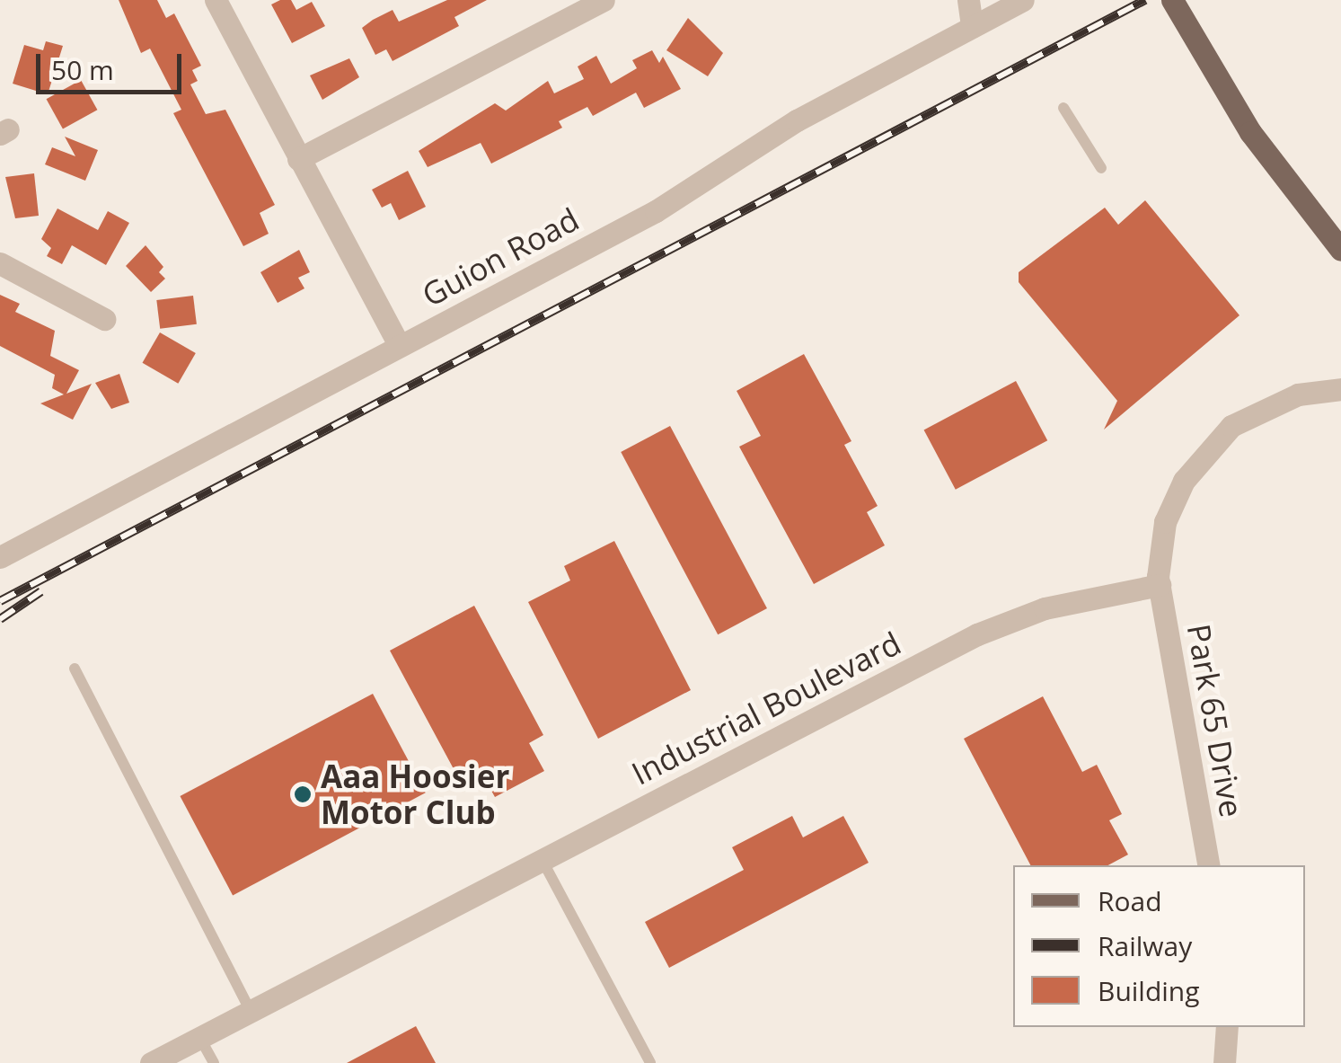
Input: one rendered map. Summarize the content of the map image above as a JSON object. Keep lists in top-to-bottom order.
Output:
{
  "streets": {
    "street": ["Guion Road", "Industrial Boulevard", "Park 65 Drive"]
  },
  "crossings": [
    ["Industrial Boulevard", "Park 65 Drive"]
  ],
  "places": ["Aaa Hoosier Motor Club"],
  "legend": ["Road", "Railway", "Building"],
  "scale_bar": "50 m"
}
